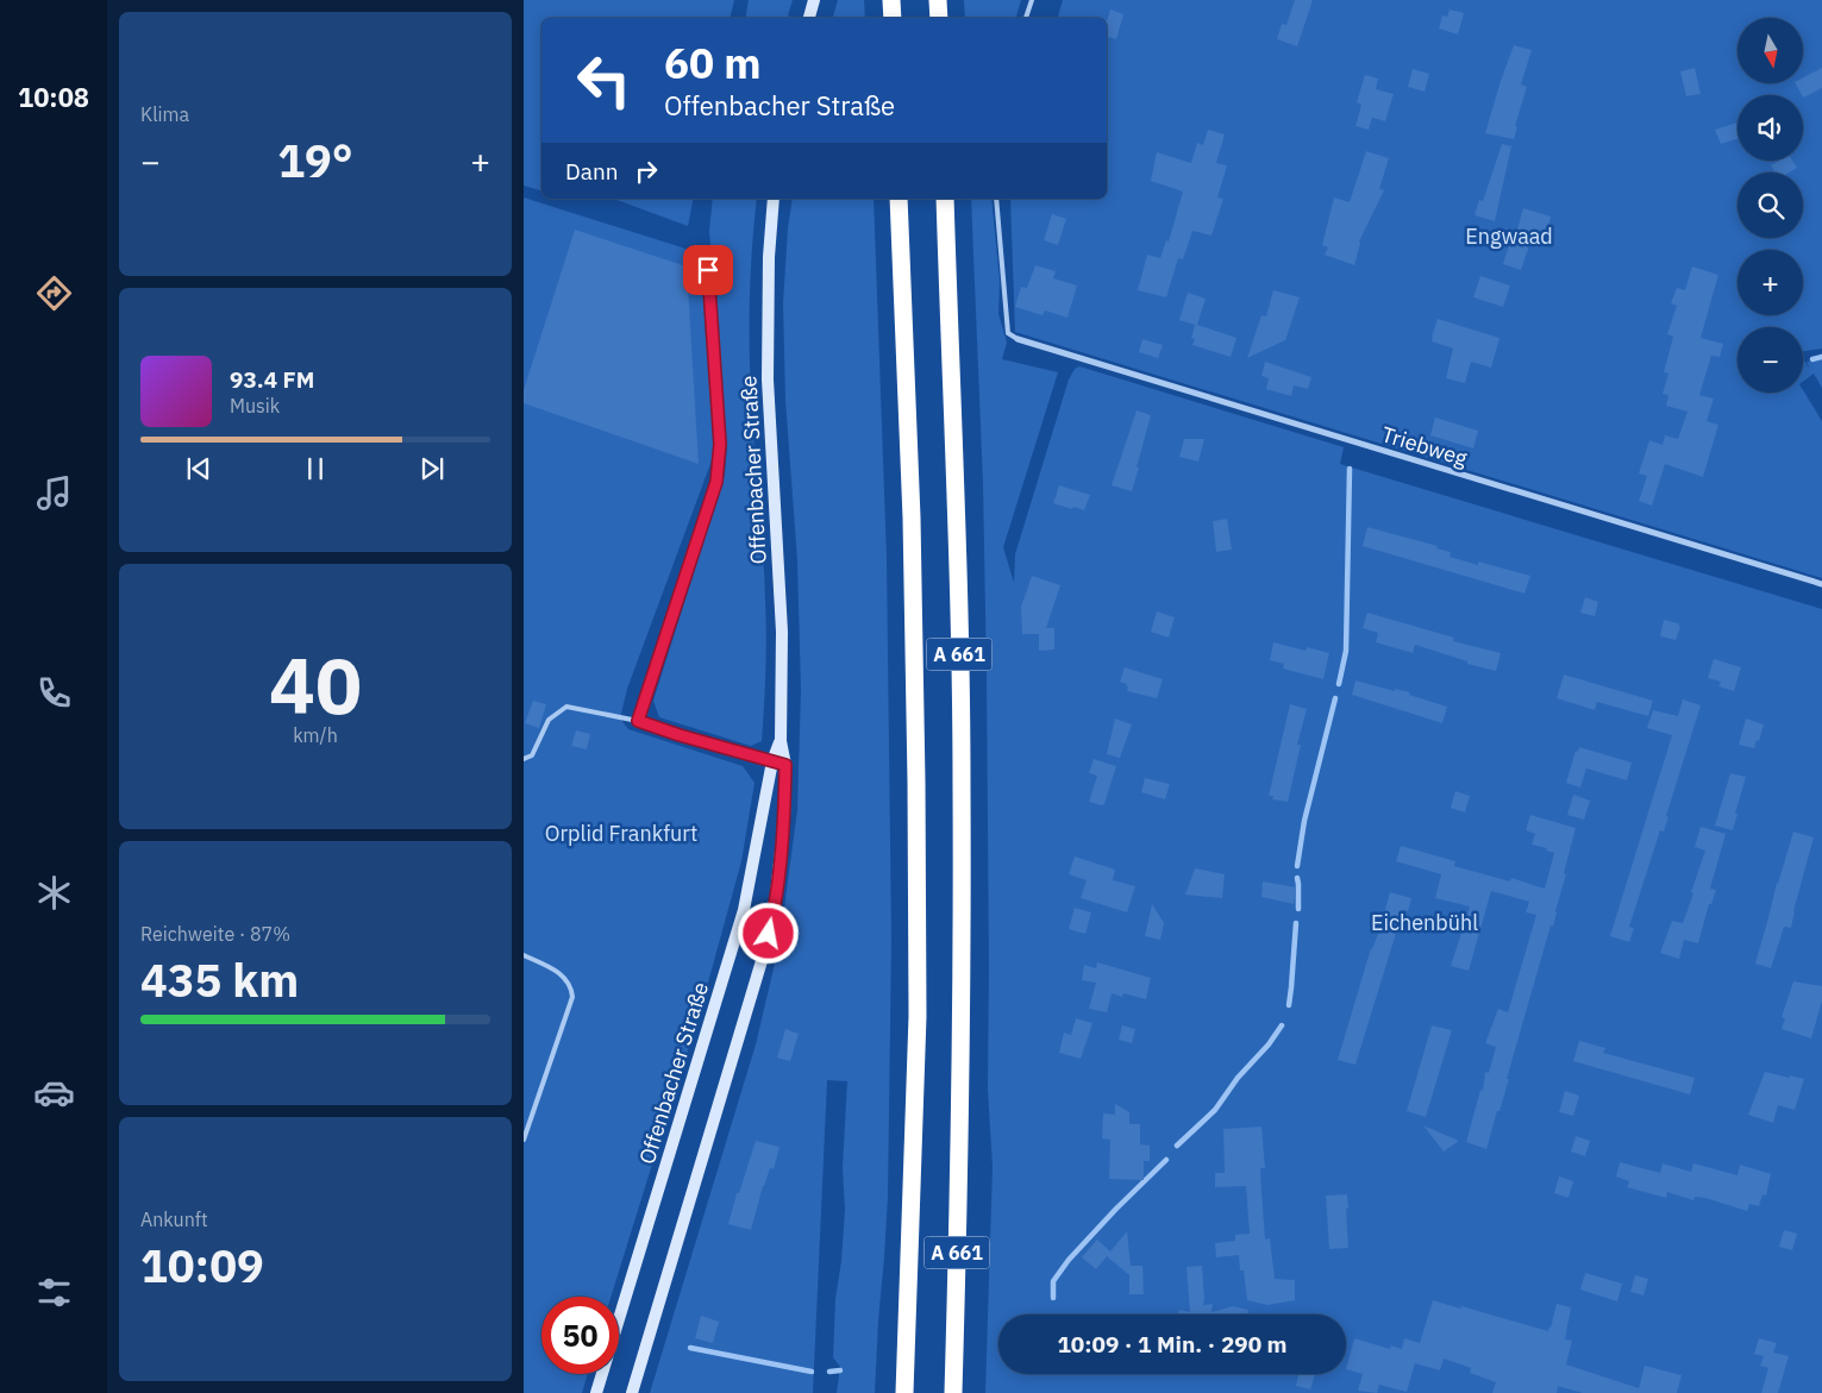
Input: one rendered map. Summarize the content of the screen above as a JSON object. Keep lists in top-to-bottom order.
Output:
{
  "streets": {
    "highway": ["A 661"],
    "main road": ["Offenbacher Straße"],
    "street": ["Triebweg"]
  },
  "parks": ["Engwaad", "Orplid Frankfurt", "Eichenbühl"],
  "north": "bottom",
  "page": {
    "tabs": "10:08",
    "tile": [
      "Klima",
      ["40", "km/h"],
      ["Reichweite · 87%", "435 km"],
      ["Ankunft", "10:09"]
    ],
    "map_buttons": ["+", "−"],
    "turn": ["60 m", "Offenbacher Straße"],
    "heat": ["−", "19°", "+"],
    "then": "Dann",
    "song": ["93.4 FM", "Musik"],
    "limit": "50",
    "trip": "10:09 · 1 Min. · 290 m"
  }
}
